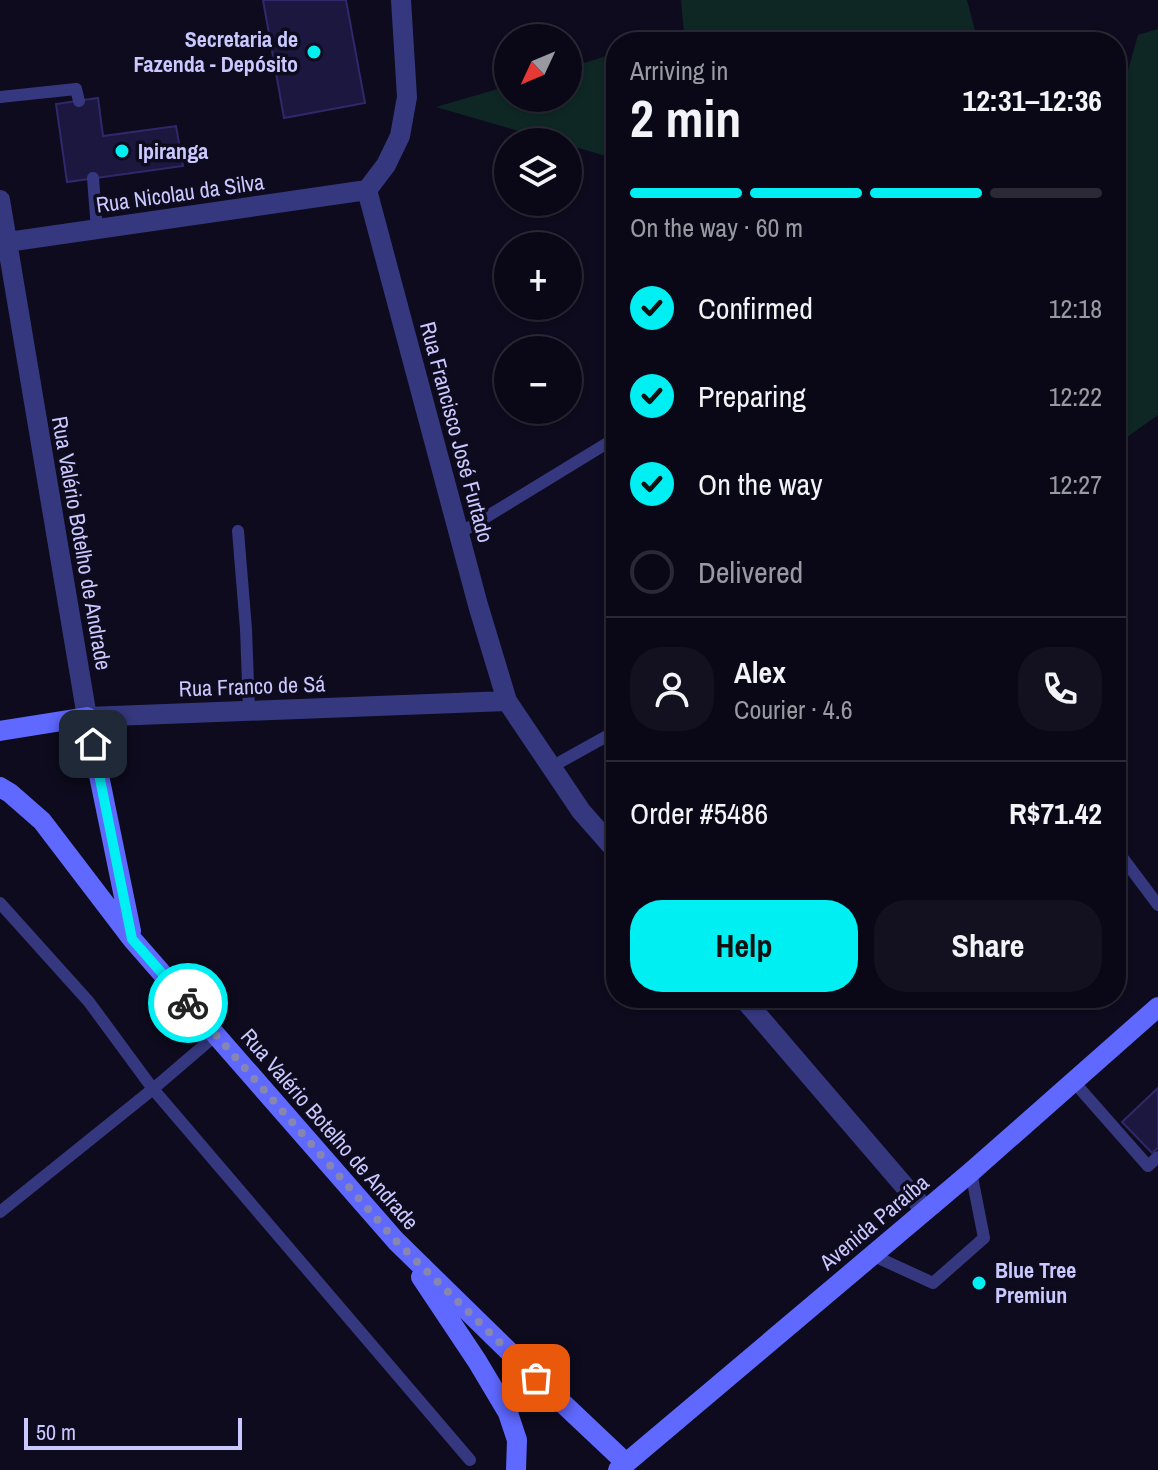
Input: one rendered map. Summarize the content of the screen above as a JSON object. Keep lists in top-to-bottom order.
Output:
{
  "streets": {
    "main road": ["Rua Valério Botelho de Andrade", "Rua Franco de Sá", "Avenida Paraíba"],
    "street": ["Rua Nicolau da Silva", "Rua Francisco José Furtado"]
  },
  "crossings": [
    ["Rua Nicolau da Silva", "Rua Francisco José Furtado"],
    ["Rua Nicolau da Silva", "Rua Valério Botelho de Andrade"],
    ["Rua Francisco José Furtado", "Rua Franco de Sá"],
    ["Rua Valério Botelho de Andrade", "Rua Franco de Sá"],
    ["Rua Valério Botelho de Andrade", "Avenida Paraíba"]
  ],
  "places": ["Secretaria de Fazenda - Depósito", "Ipiranga", "Blue Tree Premiun"],
  "scale_bar": "50 m",
  "north": "bottom left",
  "page": {
    "map_buttons": ["+", "−"],
    "heading": ["2 min", "Arriving in", "12:31–12:36"],
    "panel": [
      "Alex",
      "Courier · 4.6",
      "Order #5486",
      "R$71.42"
    ],
    "bar": "On the way · 60 m",
    "list": [
      ["Confirmed", "12:18"],
      ["Preparing", "12:22"],
      ["On the way", "12:27"],
      "Delivered"
    ],
    "buttons": ["Help", "Share"],
    "scale": "50 m"
  }
}
